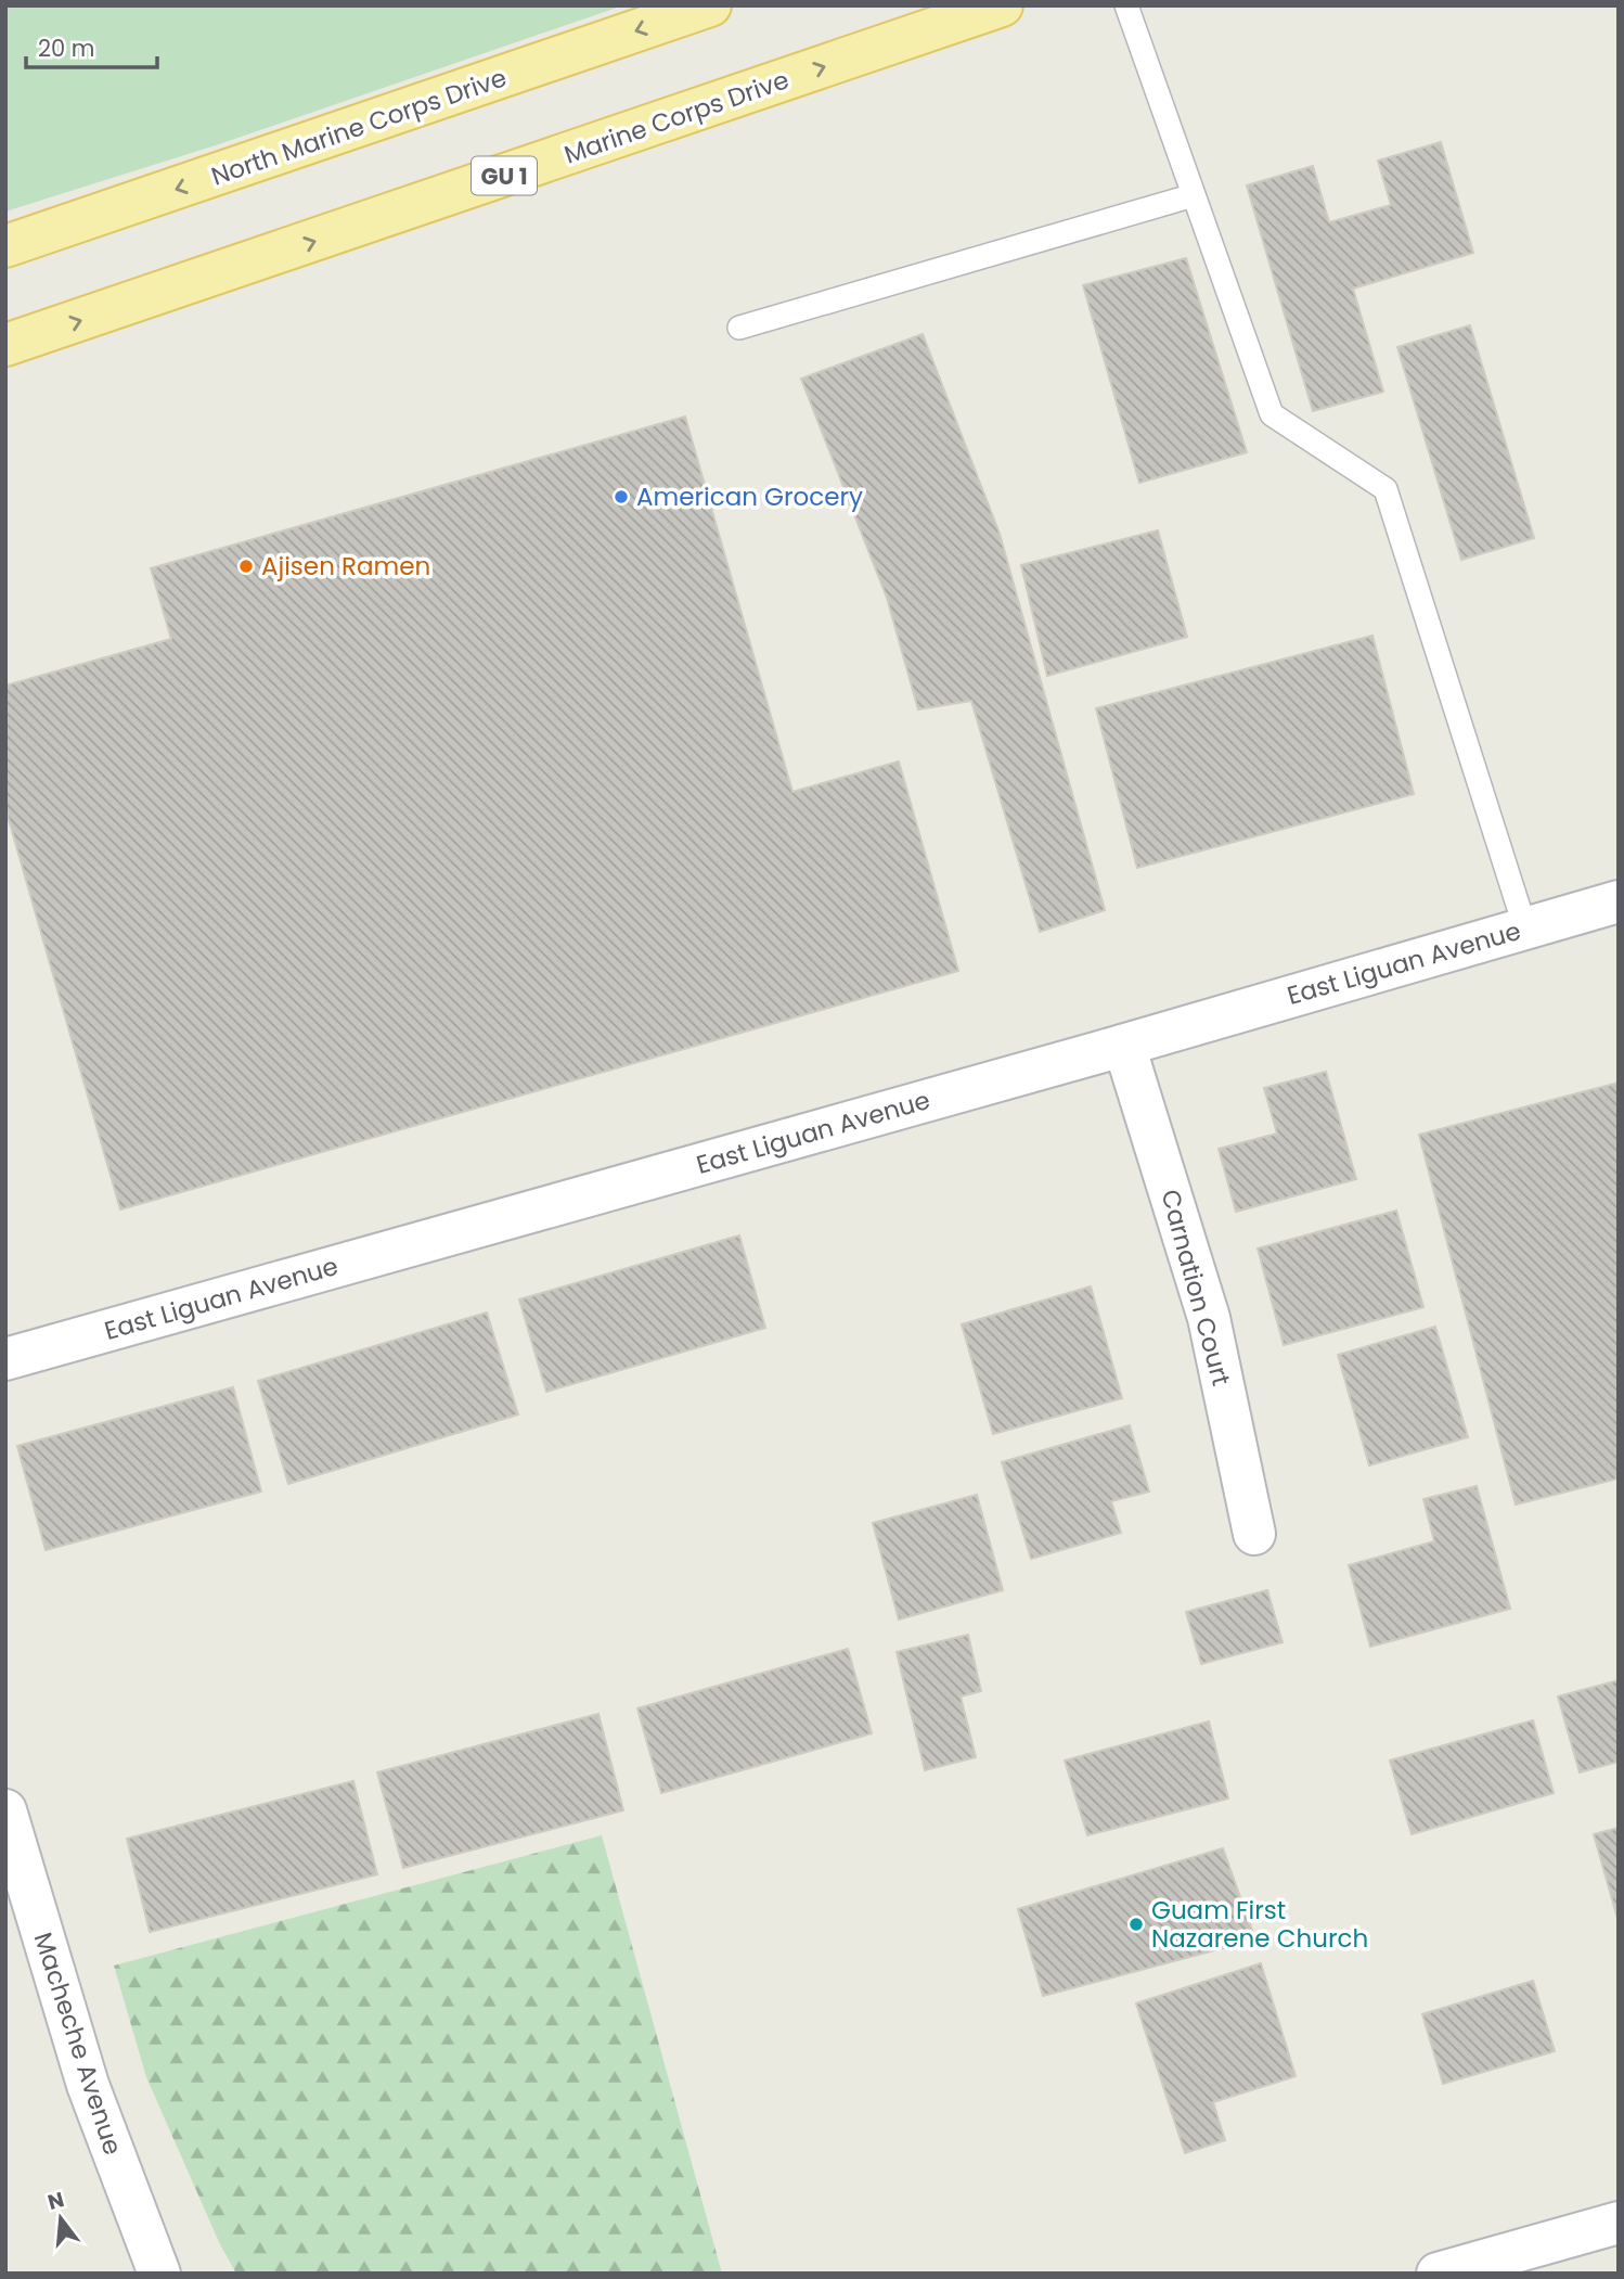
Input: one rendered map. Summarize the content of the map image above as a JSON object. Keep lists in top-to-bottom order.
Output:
{
  "streets": {
    "main road": ["Marine Corps Drive", "North Marine Corps Drive", "GU 1"],
    "street": ["East Liguan Avenue", "Carnation Court", "Macheche Avenue"]
  },
  "crossings": [
    ["East Liguan Avenue", "Carnation Court"]
  ],
  "one_way": ["Marine Corps Drive", "North Marine Corps Drive"],
  "places": ["American Grocery", "Ajisen Ramen", "Guam First Nazarene Church"],
  "scale_bar": "20 m",
  "north": "top"
}
